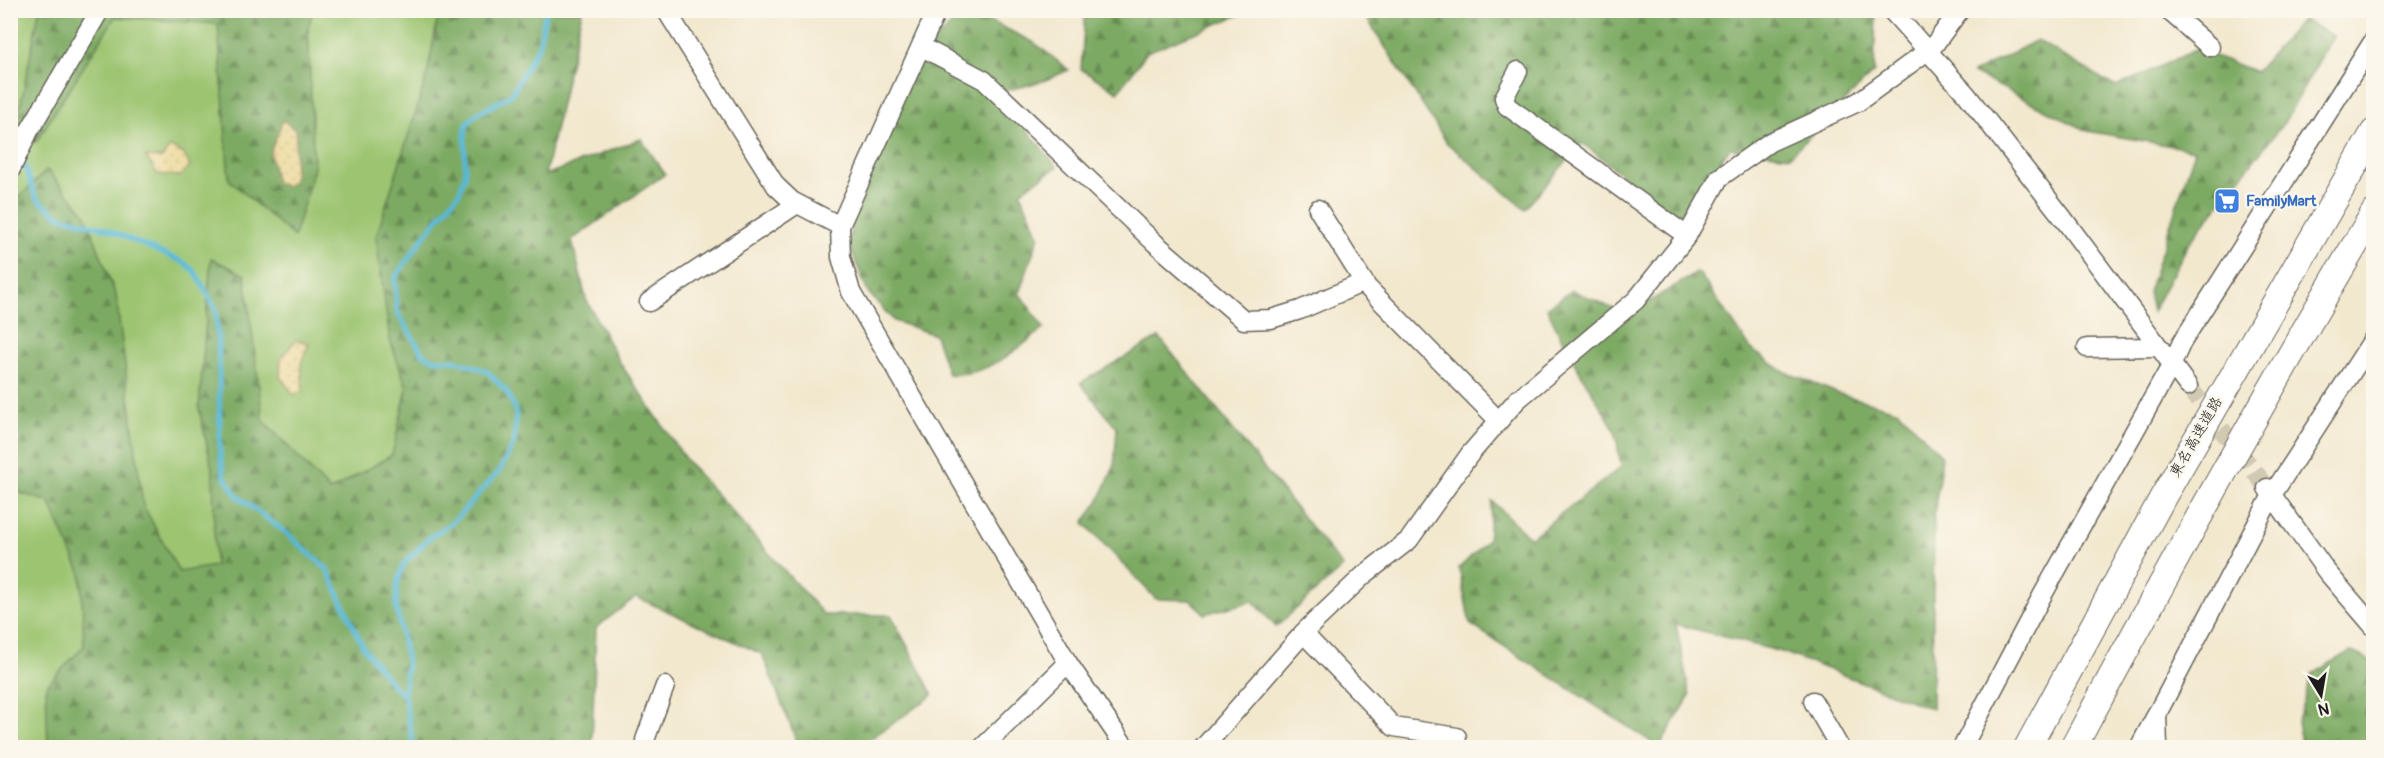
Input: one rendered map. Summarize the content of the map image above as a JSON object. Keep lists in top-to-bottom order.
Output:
{
  "streets": {
    "highway": ["東名高速道路"]
  },
  "places": {
    "supermarket": ["FamilyMart"]
  },
  "north": "bottom"
}
